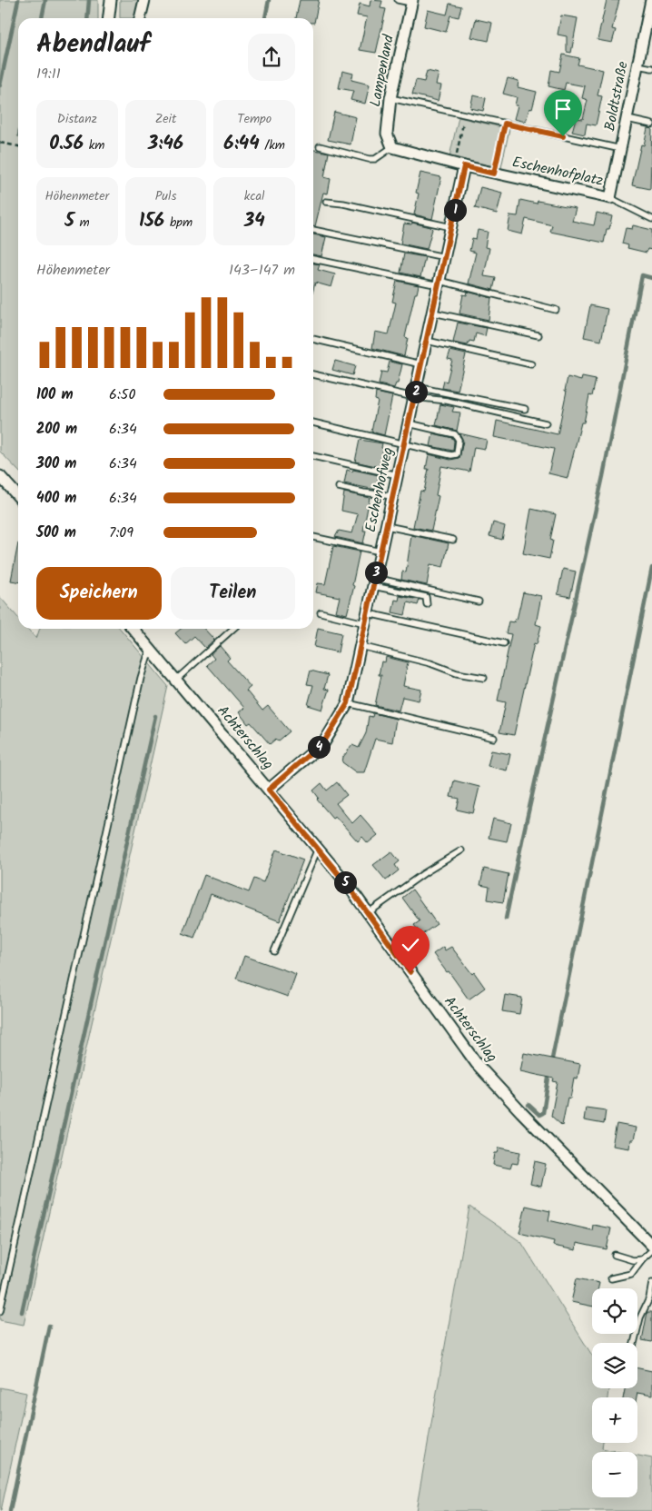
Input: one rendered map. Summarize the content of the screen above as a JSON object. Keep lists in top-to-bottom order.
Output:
{
  "streets": {
    "street": [
      "Lampenland",
      "Boldtstraße",
      "Eschenhofplatz",
      "Eschenhofweg",
      "Achterschlag"
    ]
  },
  "crossings": [
    ["Lampenland", "Eschenhofplatz"],
    ["Boldtstraße", "Eschenhofplatz"],
    ["Eschenhofplatz", "Eschenhofweg"],
    ["Eschenhofweg", "Achterschlag"]
  ],
  "page": {
    "heading": ["Abendlauf", "19:11"],
    "stats": [
      ["Distanz", "0.56 km"],
      ["Zeit", "3:46"],
      ["Tempo", "6:44 /km"],
      ["Höhenmeter", "5 m"],
      ["Puls", "156 bpm"],
      ["kcal", "34"]
    ],
    "pins": [
      "1",
      "2",
      "3",
      "4",
      "5"
    ],
    "chart": ["Höhenmeter", "143–147 m"],
    "list": [
      {
        "name": "100 m",
        "note": "6:50"
      },
      {
        "name": "200 m",
        "note": "6:34"
      },
      {
        "name": "300 m",
        "note": "6:34"
      },
      {
        "name": "400 m",
        "note": "6:34"
      },
      {
        "name": "500 m",
        "note": "7:09"
      }
    ],
    "buttons": ["Speichern", "Teilen"],
    "map_buttons": ["+", "−"]
  }
}
